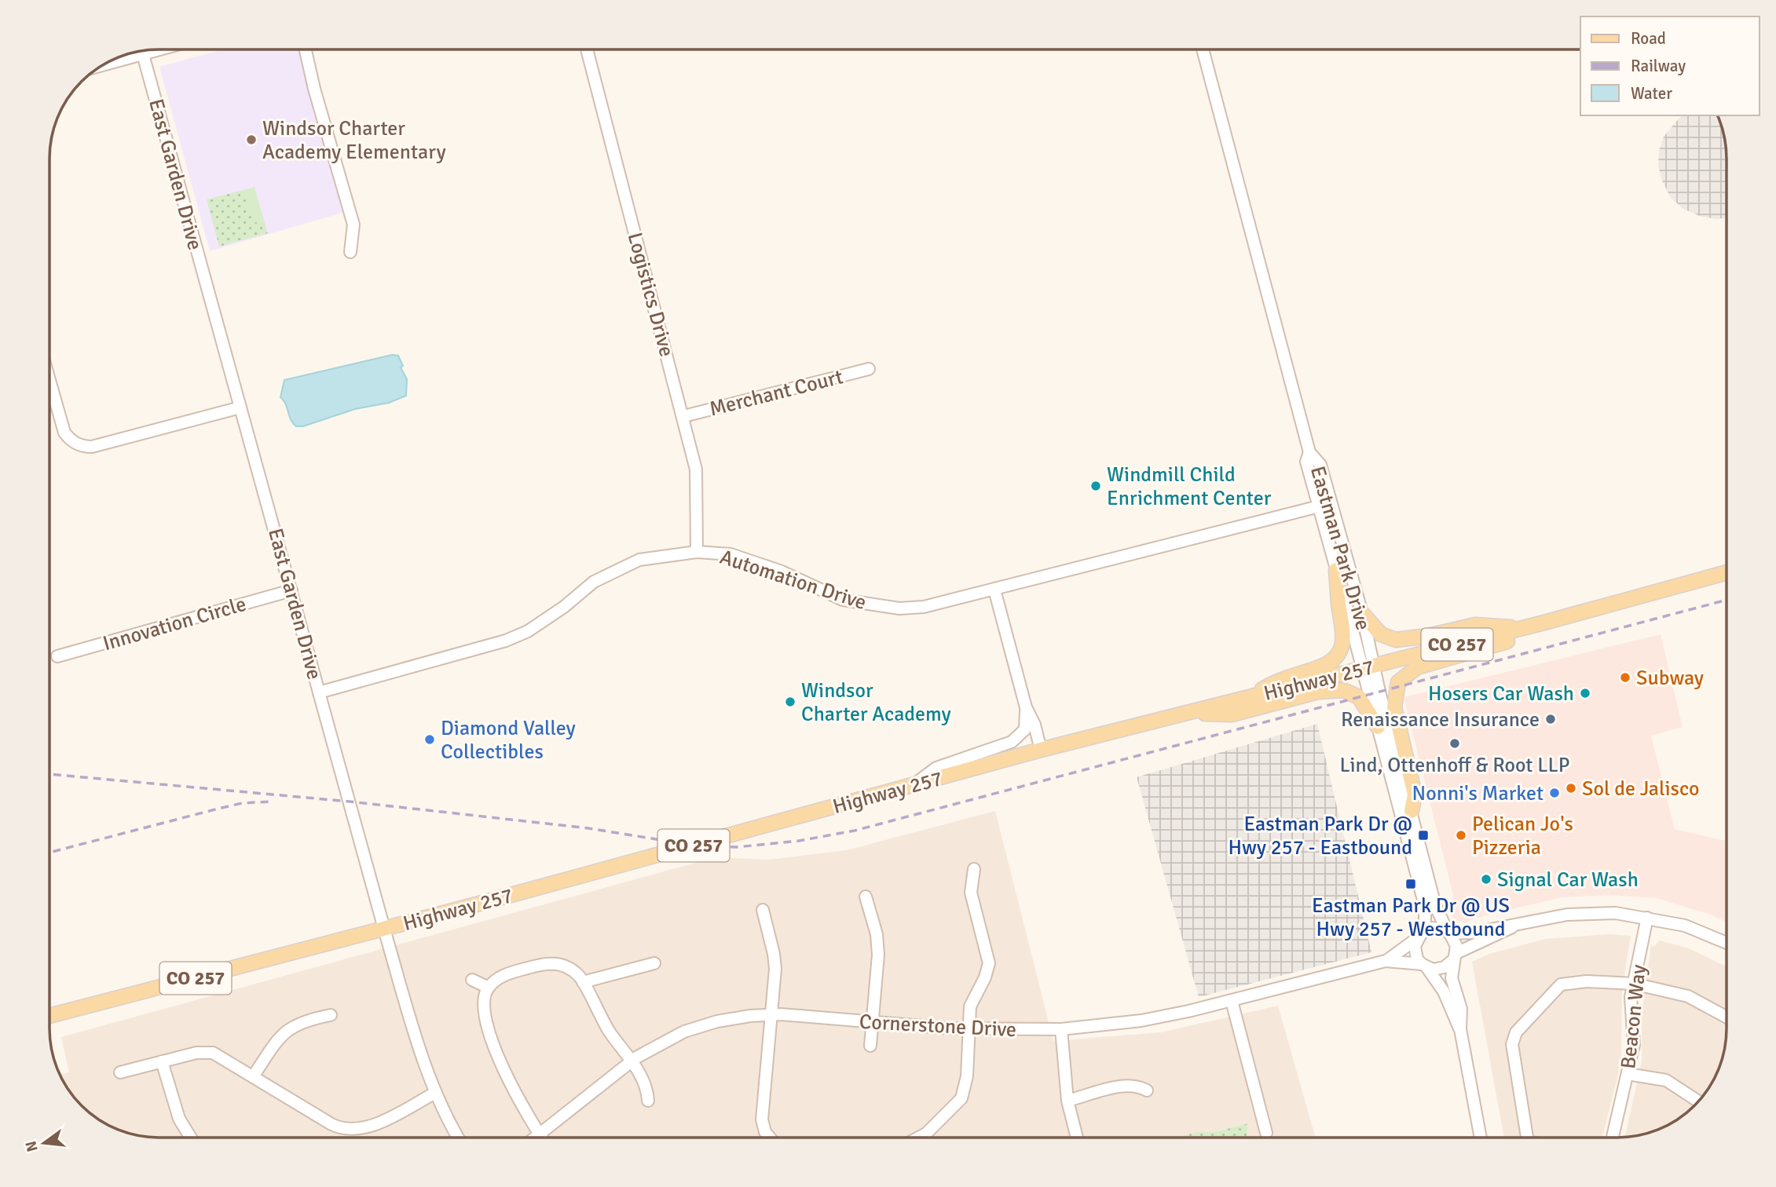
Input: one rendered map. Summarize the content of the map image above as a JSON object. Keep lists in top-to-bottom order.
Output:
{
  "streets": {
    "main road": ["CO 257", "Highway 257"],
    "street": [
      "East Garden Drive",
      "Logistics Drive",
      "Merchant Court",
      "Eastman Park Drive",
      "Automation Drive",
      "Innovation Circle",
      "Beacon Way",
      "Cornerstone Drive"
    ]
  },
  "crossings": [
    ["East Garden Drive", "Automation Drive"],
    ["East Garden Drive", "Innovation Circle"],
    ["East Garden Drive", "Highway 257"],
    ["Logistics Drive", "Merchant Court"],
    ["Logistics Drive", "Automation Drive"],
    ["Eastman Park Drive", "Automation Drive"],
    ["Eastman Park Drive", "Highway 257"],
    ["Eastman Park Drive", "Cornerstone Drive"]
  ],
  "places": {
    "other": [
      "Windsor Charter Academy Elementary",
      "Windmill Child Enrichment Center",
      "Subway",
      "Hosers Car Wash",
      "Windsor Charter Academy",
      "Renaissance Insurance",
      "Diamond Valley Collectibles",
      "Lind, Ottenhoff & Root LLP",
      "Sol de Jalisco",
      "Nonni's Market",
      "Pelican Jo's Pizzeria",
      "Signal Car Wash"
    ],
    "transit": ["Eastman Park Dr @ Hwy 257 - Eastbound", "Eastman Park Dr @ US Hwy 257 - Westbound"]
  },
  "legend": ["Road", "Railway", "Water"],
  "north": "left"
}
